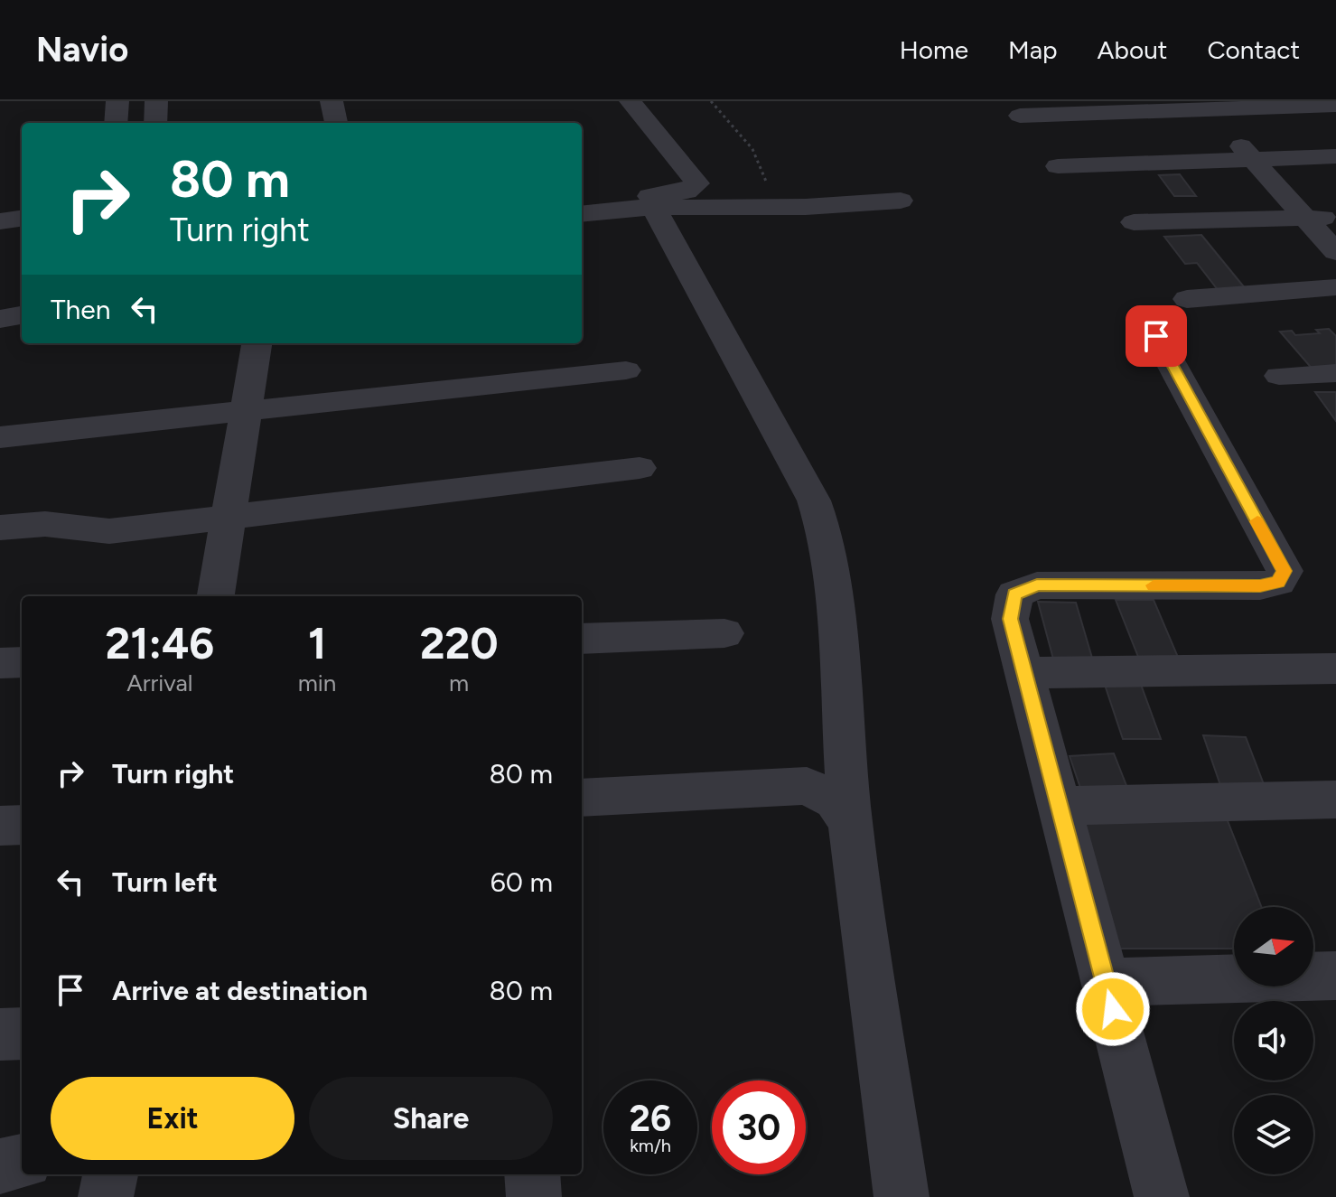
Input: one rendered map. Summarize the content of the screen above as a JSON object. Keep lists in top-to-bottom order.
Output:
{
  "north": "right",
  "page": {
    "header": "Navio",
    "nav": [
      "Home",
      "Map",
      "About",
      "Contact"
    ],
    "turn": ["80 m", "Turn right"],
    "then": "Then",
    "eta": [
      "21:46",
      "Arrival",
      "1",
      "min",
      "220",
      "m"
    ],
    "list": [
      {
        "name": "Turn right",
        "value": "80 m"
      },
      {
        "name": "Turn left",
        "value": "60 m"
      },
      {
        "name": "Arrive at destination",
        "value": "80 m"
      }
    ],
    "buttons": ["Exit", "Share"],
    "speed": "26 km/h",
    "limit": "30"
  }
}
